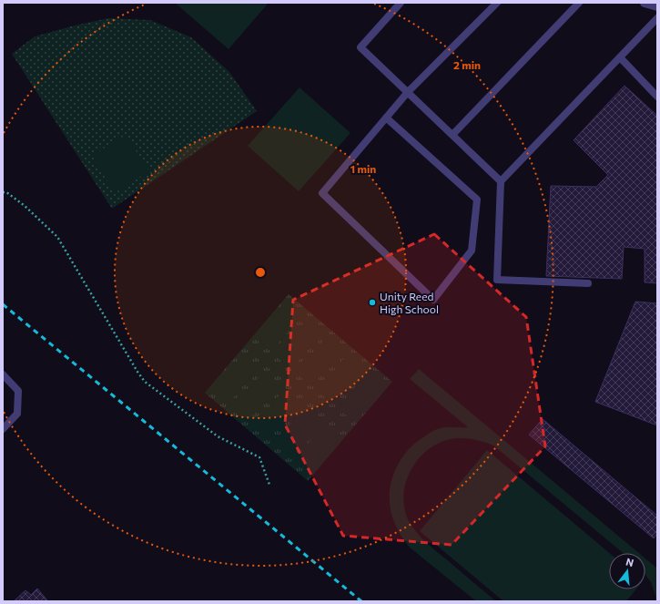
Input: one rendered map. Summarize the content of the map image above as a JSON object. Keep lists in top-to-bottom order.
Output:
{
  "places": ["Unity Reed High School"],
  "north": "top",
  "rings": ["2 min", "1 min"]
}
